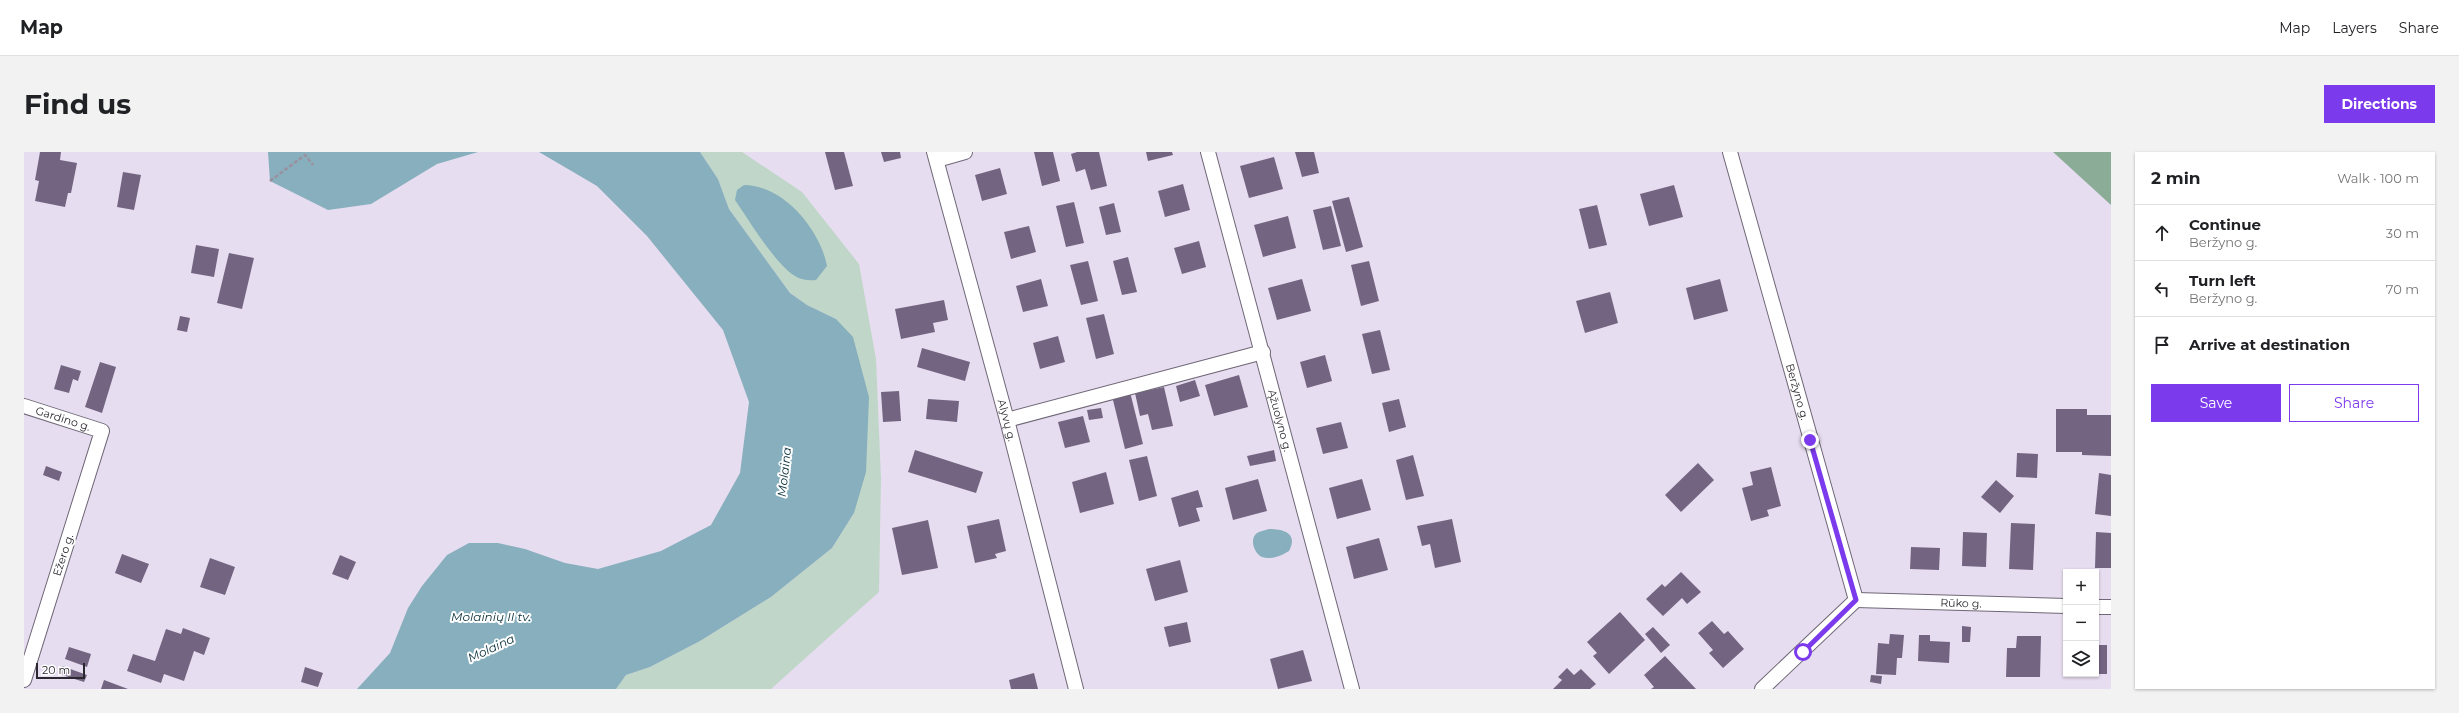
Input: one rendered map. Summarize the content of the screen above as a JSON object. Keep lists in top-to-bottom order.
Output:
{
  "streets": {
    "street": [
      "Beržyno g.",
      "Gardino g.",
      "Alyvų g.",
      "Ąžuolyno g.",
      "Ežero g.",
      "Rūko g."
    ]
  },
  "crossings": [
    ["Beržyno g.", "Rūko g."],
    ["Gardino g.", "Ežero g."]
  ],
  "water": ["Molaina", "Molainių II tv."],
  "scale_bar": "20 m",
  "page": {
    "header": "Map",
    "nav": ["Map", "Layers", "Share"],
    "buttons": [
      "Directions",
      ["Save", "Share"]
    ],
    "title": "Find us",
    "heading": ["2 min", "Walk · 100 m"],
    "list": [
      ["Continue", "Beržyno g.", "30 m"],
      ["Turn left", "Beržyno g.", "70 m"],
      "Arrive at destination"
    ],
    "map_buttons": ["+", "−"],
    "scale": "20 m"
  }
}
